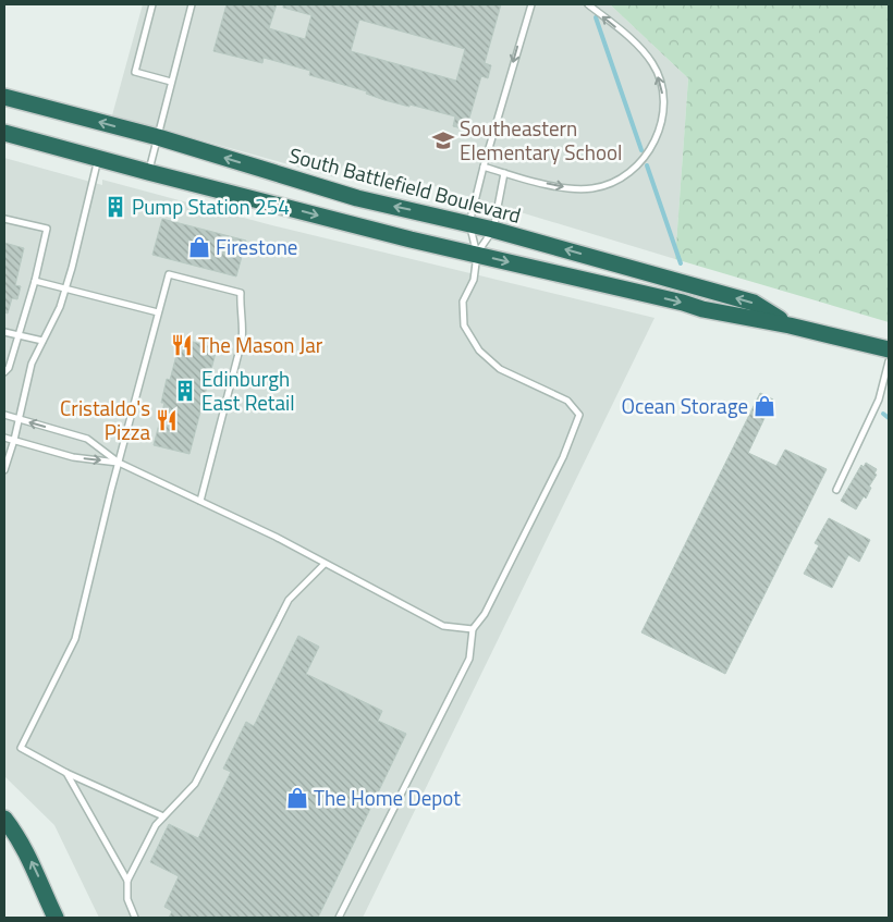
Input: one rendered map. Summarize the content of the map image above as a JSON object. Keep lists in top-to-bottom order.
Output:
{
  "streets": {
    "highway": ["South Battlefield Boulevard"]
  },
  "places": {
    "school or university": ["Southeastern Elementary School"],
    "building": ["Pump Station 254", "Edinburgh East Retail"],
    "shop": ["Firestone", "Ocean Storage", "The Home Depot"],
    "restaurant": ["The Mason Jar", "Cristaldo's Pizza"]
  }
}
